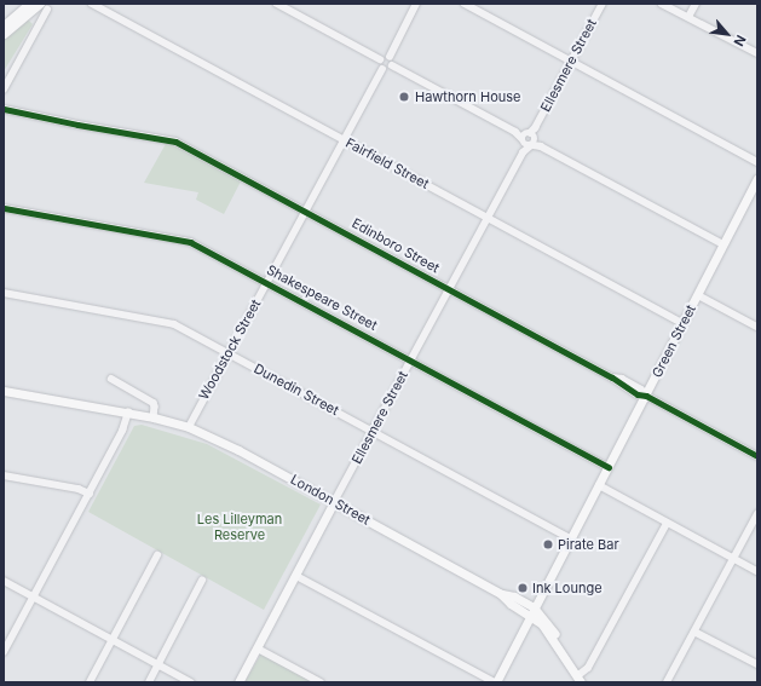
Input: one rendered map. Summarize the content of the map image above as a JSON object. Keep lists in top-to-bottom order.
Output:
{
  "streets": {
    "main road": ["Ellesmere Street", "Green Street", "London Street"],
    "street": [
      "Fairfield Street",
      "Edinboro Street",
      "Shakespeare Street",
      "Woodstock Street",
      "Dunedin Street"
    ]
  },
  "crossings": [
    ["Ellesmere Street", "Fairfield Street"],
    ["Ellesmere Street", "Edinboro Street"],
    ["Ellesmere Street", "Shakespeare Street"],
    ["Ellesmere Street", "Dunedin Street"],
    ["Ellesmere Street", "London Street"],
    ["Fairfield Street", "Green Street"],
    ["Fairfield Street", "Woodstock Street"],
    ["Edinboro Street", "Green Street"],
    ["Edinboro Street", "Woodstock Street"],
    ["Shakespeare Street", "Green Street"],
    ["Shakespeare Street", "Woodstock Street"],
    ["Green Street", "Dunedin Street"],
    ["Green Street", "London Street"],
    ["Woodstock Street", "Dunedin Street"],
    ["Woodstock Street", "London Street"]
  ],
  "parks": ["Les Lilleyman Reserve"],
  "places": ["Hawthorn House", "Pirate Bar", "Ink Lounge"],
  "north": "bottom right"
}
